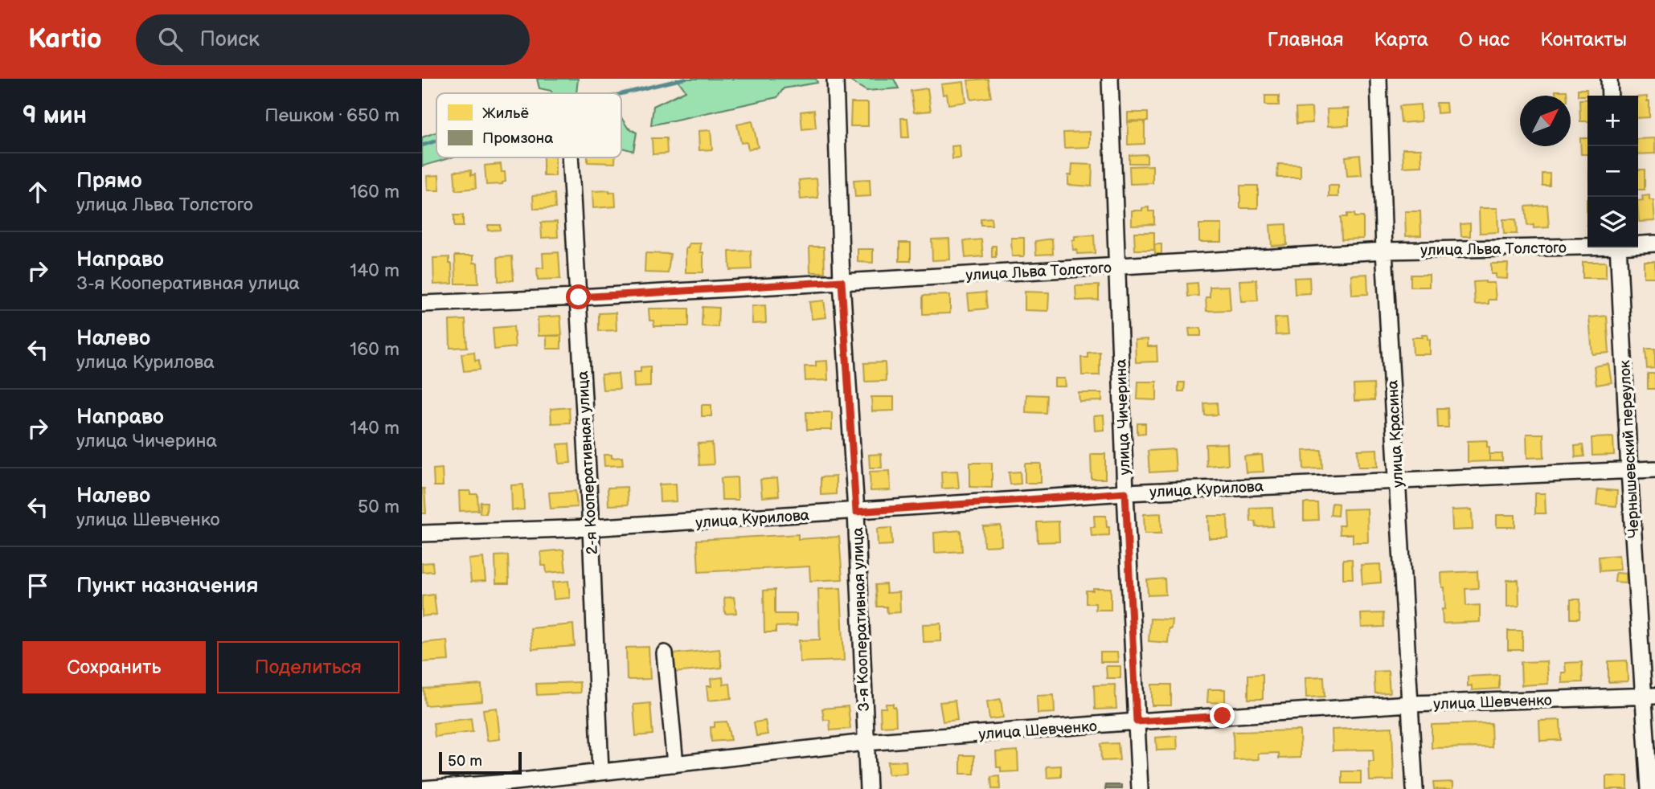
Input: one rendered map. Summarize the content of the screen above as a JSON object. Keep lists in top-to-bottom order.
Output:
{
  "streets": {
    "street": [
      "улица Льва Толстого",
      "улица Чичерина",
      "улица Красина",
      "Чернышевский переулок",
      "2-я Кооперативная улица",
      "улица Курилова",
      "3-я Кооперативная улица",
      "улица Шевченко"
    ]
  },
  "crossings": [
    ["улица Льва Толстого", "улица Чичерина"],
    ["улица Льва Толстого", "улица Красина"],
    ["улица Льва Толстого", "2-я Кооперативная улица"],
    ["улица Льва Толстого", "3-я Кооперативная улица"],
    ["улица Чичерина", "улица Курилова"],
    ["улица Чичерина", "улица Шевченко"],
    ["улица Красина", "улица Курилова"],
    ["улица Красина", "улица Шевченко"],
    ["Чернышевский переулок", "улица Курилова"],
    ["Чернышевский переулок", "улица Шевченко"],
    ["2-я Кооперативная улица", "улица Курилова"],
    ["2-я Кооперативная улица", "улица Шевченко"],
    ["улица Курилова", "3-я Кооперативная улица"],
    ["3-я Кооперативная улица", "улица Шевченко"]
  ],
  "legend": ["Жильё", "Промзона"],
  "scale_bar": "50 m",
  "north": "top right",
  "page": {
    "header": "Kartio",
    "search": "Поиск",
    "nav": [
      "Главная",
      "Карта",
      "О нас",
      "Контакты"
    ],
    "heading": ["9 мин", "Пешком · 650 m"],
    "map_buttons": ["+", "−"],
    "list": [
      ["Прямо", "улица Льва Толстого", "160 m"],
      ["Направо", "3-я Кооперативная улица", "140 m"],
      ["Налево", "улица Курилова", "160 m"],
      ["Направо", "улица Чичерина", "140 m"],
      ["Налево", "улица Шевченко", "50 m"],
      "Пункт назначения"
    ],
    "buttons": ["Сохранить", "Поделиться"],
    "scale": "50 m"
  }
}
